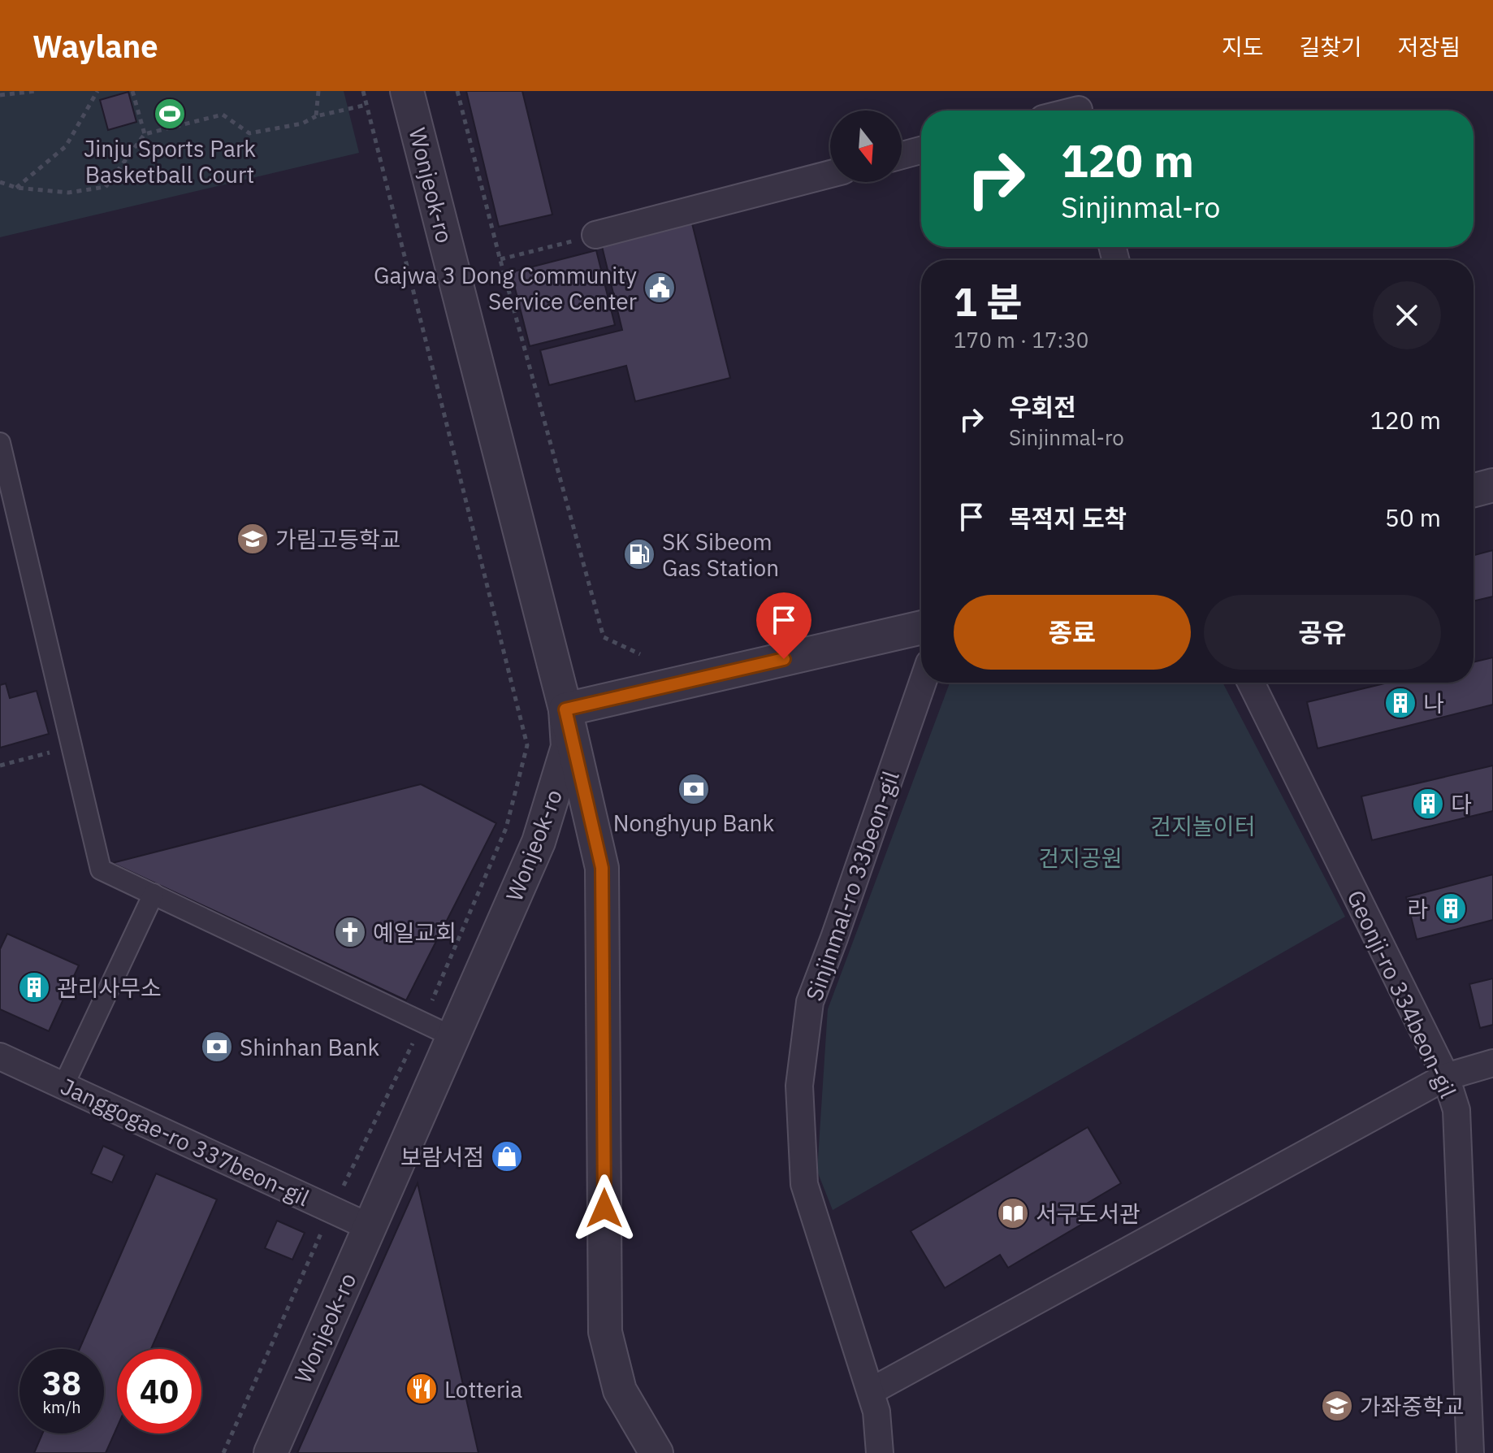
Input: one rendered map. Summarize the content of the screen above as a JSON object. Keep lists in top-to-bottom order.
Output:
{
  "streets": {
    "street": [
      "Wonjeok-ro",
      "Sinjinmal-ro 33beon-gil",
      "Geonji-ro 334beon-gil",
      "Janggogae-ro 337beon-gil"
    ]
  },
  "crossings": [
    ["Wonjeok-ro", "Janggogae-ro 337beon-gil"]
  ],
  "parks": ["건지놀이터", "건지공원"],
  "places": {
    "sports": ["Jinju Sports Park Basketball Court"],
    "public building": ["Gajwa 3 Dong Community Service Center"],
    "school or university": ["가림고등학교", "가좌중학교"],
    "fuel station": ["SK Sibeom Gas Station"],
    "building": [
      "나",
      "다",
      "라",
      "관리사무소"
    ],
    "bank": ["Nonghyup Bank", "Shinhan Bank"],
    "church": ["예일교회"],
    "shop": ["보람서점"],
    "library": ["서구도서관"],
    "restaurant": ["Lotteria"]
  },
  "north": "bottom",
  "page": {
    "header": "Waylane",
    "nav": ["지도", "길찾기", "저장됨"],
    "turn": ["120 m", "Sinjinmal-ro"],
    "heading": ["1 분", "170 m · 17:30"],
    "list": [
      {
        "name": "우회전",
        "note": "Sinjinmal-ro",
        "value": "120 m"
      },
      {
        "name": "목적지 도착",
        "value": "50 m"
      }
    ],
    "buttons": ["종료", "공유"],
    "speed": "38 km/h",
    "limit": "40"
  }
}
